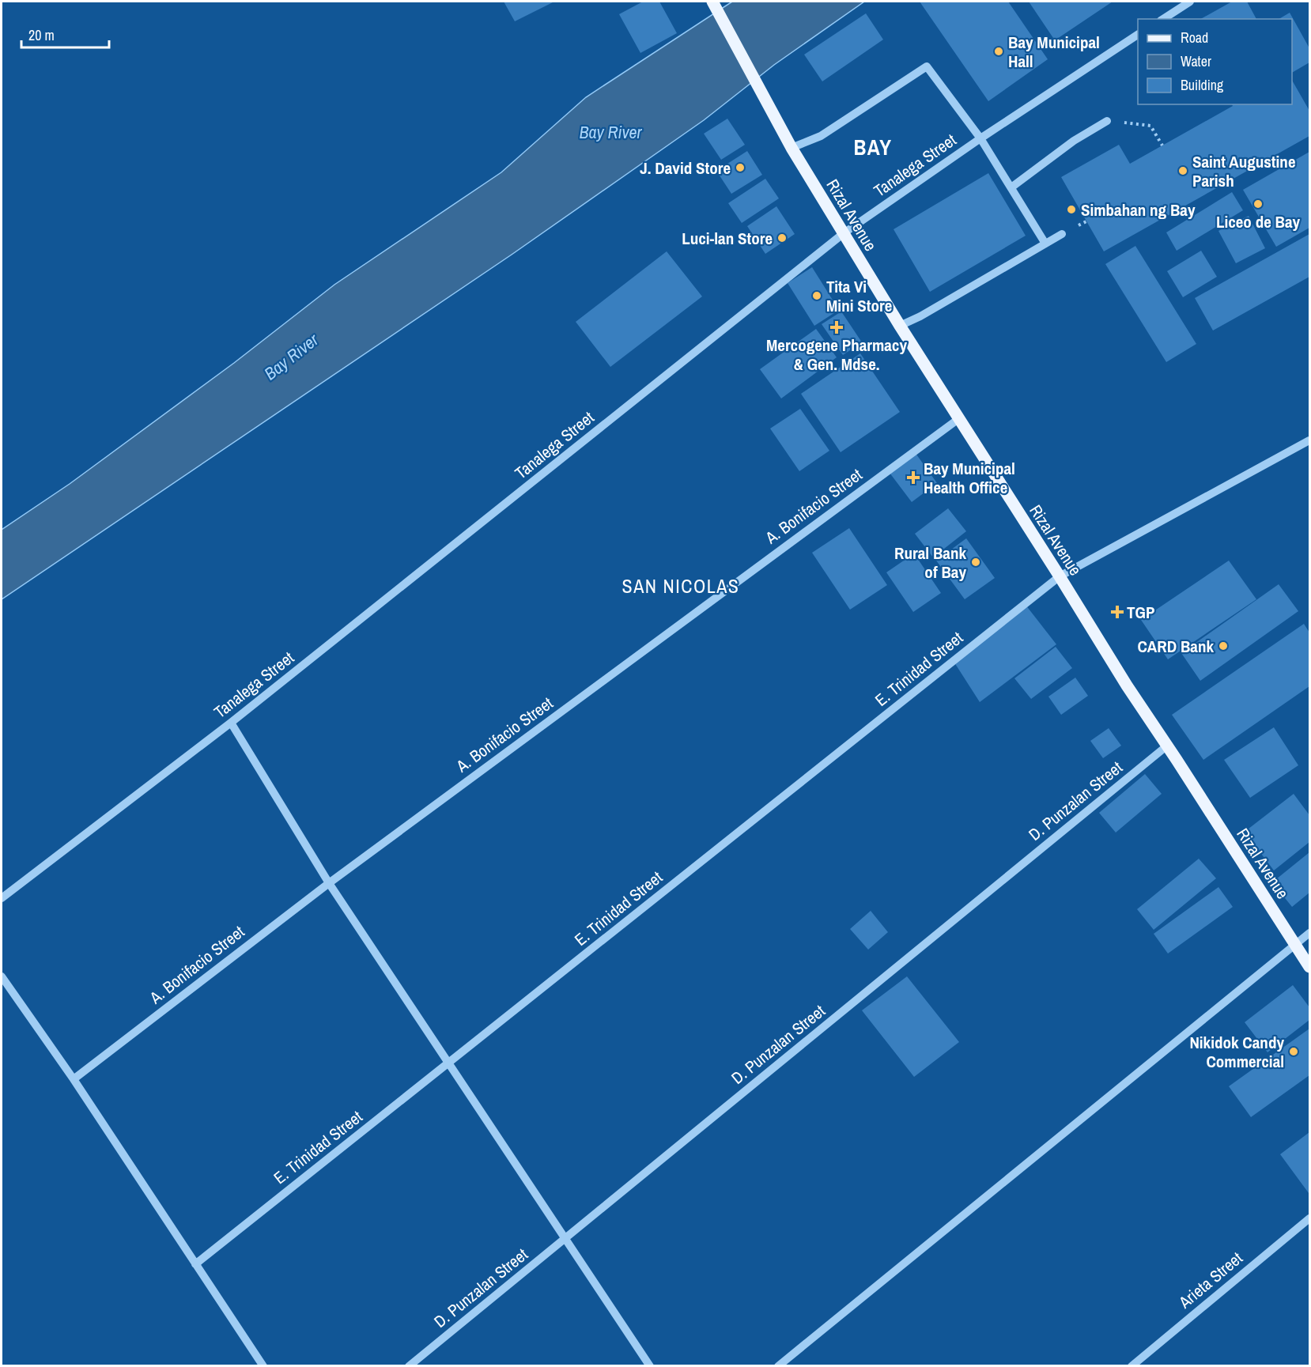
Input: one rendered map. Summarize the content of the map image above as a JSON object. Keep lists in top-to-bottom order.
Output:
{
  "streets": {
    "main road": ["Rizal Avenue"],
    "street": [
      "Tanalega Street",
      "A. Bonifacio Street",
      "E. Trinidad Street",
      "D. Punzalan Street",
      "Arieta Street"
    ]
  },
  "crossings": [
    ["Tanalega Street", "Rizal Avenue"],
    ["Rizal Avenue", "A. Bonifacio Street"],
    ["Rizal Avenue", "E. Trinidad Street"],
    ["Rizal Avenue", "D. Punzalan Street"]
  ],
  "districts": ["BAY", "SAN NICOLAS"],
  "water": ["Bay River"],
  "places": {
    "other": [
      "Bay Municipal Hall",
      "J. David Store",
      "Saint Augustine Parish",
      "Liceo de Bay",
      "Simbahan ng Bay",
      "Luci-lan Store",
      "Tita Vi Mini Store",
      "Rural Bank of Bay",
      "CARD Bank",
      "Nikidok Candy Commercial"
    ],
    "health": ["Mercogene Pharmacy & Gen. Mdse.", "Bay Municipal Health Office", "TGP"]
  },
  "legend": ["Road", "Water", "Building"],
  "scale_bar": "20 m"
}
